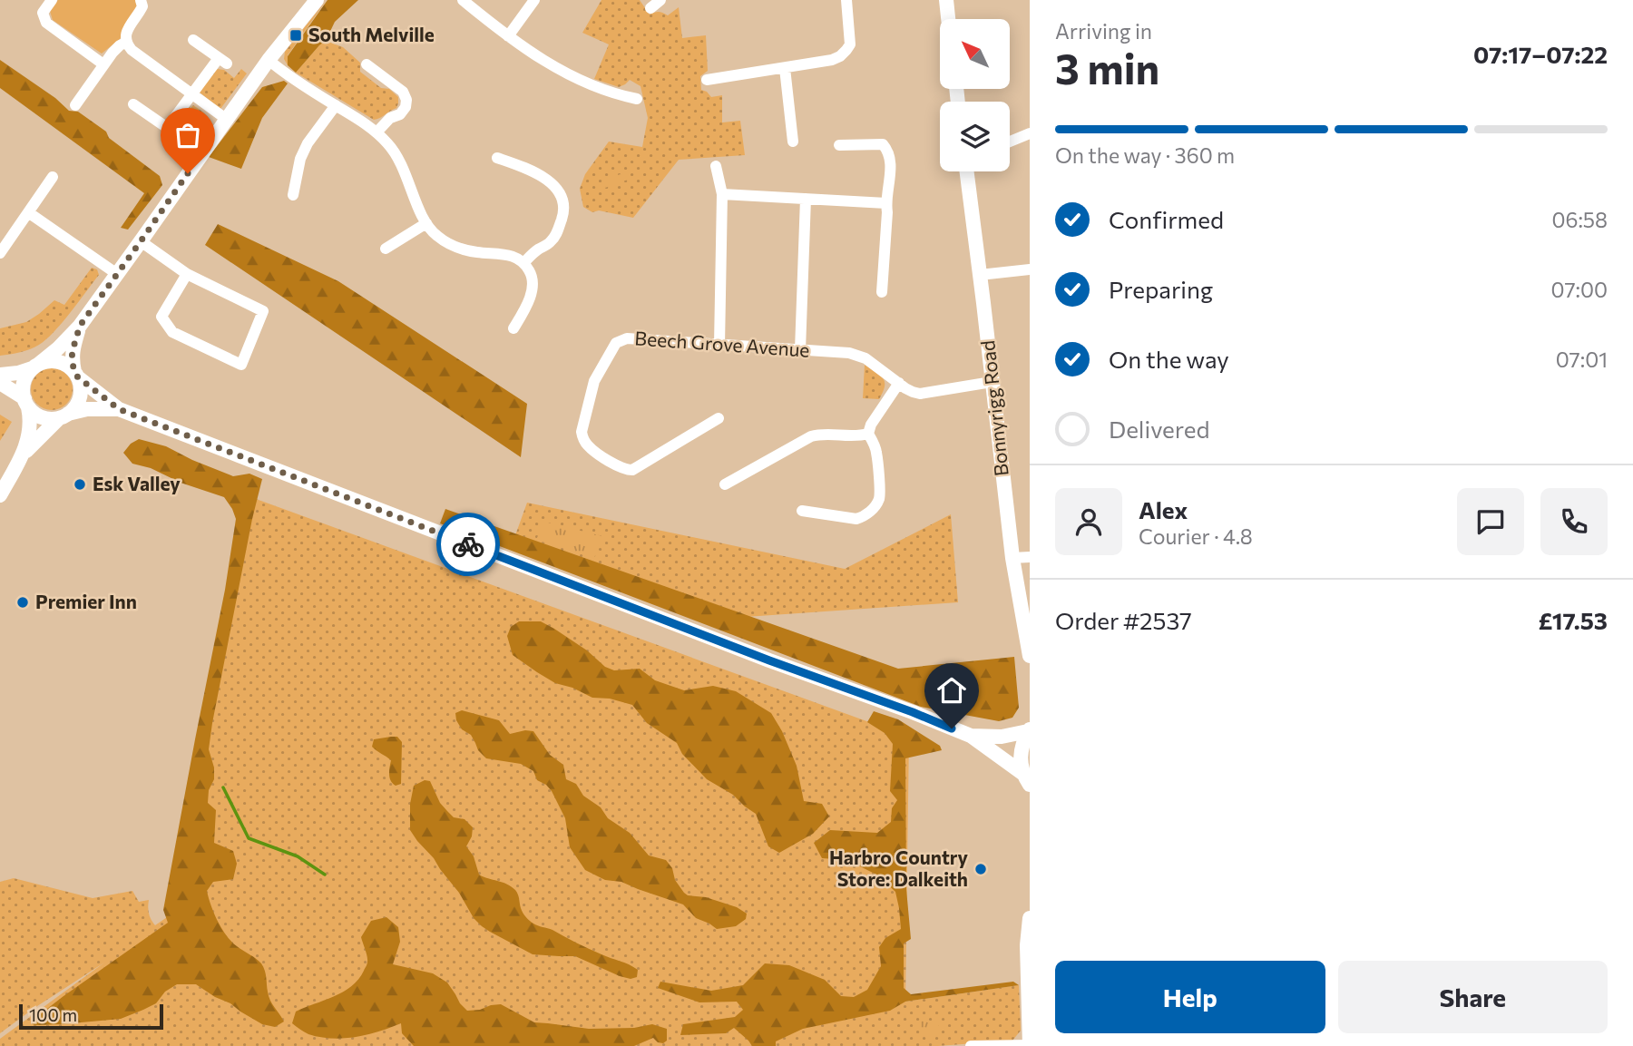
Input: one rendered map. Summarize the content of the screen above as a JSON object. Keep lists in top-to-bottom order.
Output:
{
  "streets": {
    "main road": ["Bonnyrigg Road"],
    "street": ["Beech Grove Avenue"]
  },
  "crossings": [
    ["Beech Grove Avenue", "Bonnyrigg Road"]
  ],
  "places": {
    "transit": ["South Melville"],
    "other": ["Esk Valley", "Premier Inn", "Harbro Country Store: Dalkeith"]
  },
  "scale_bar": "100 m",
  "north": "top left",
  "page": {
    "heading": ["3 min", "Arriving in", "07:17–07:22"],
    "panel": [
      "Alex",
      "Courier · 4.8",
      "Order #2537",
      "£17.53"
    ],
    "bar": "On the way · 360 m",
    "list": [
      ["Confirmed", "06:58"],
      ["Preparing", "07:00"],
      ["On the way", "07:01"],
      "Delivered"
    ],
    "buttons": ["Help", "Share"],
    "scale": "100 m"
  }
}
